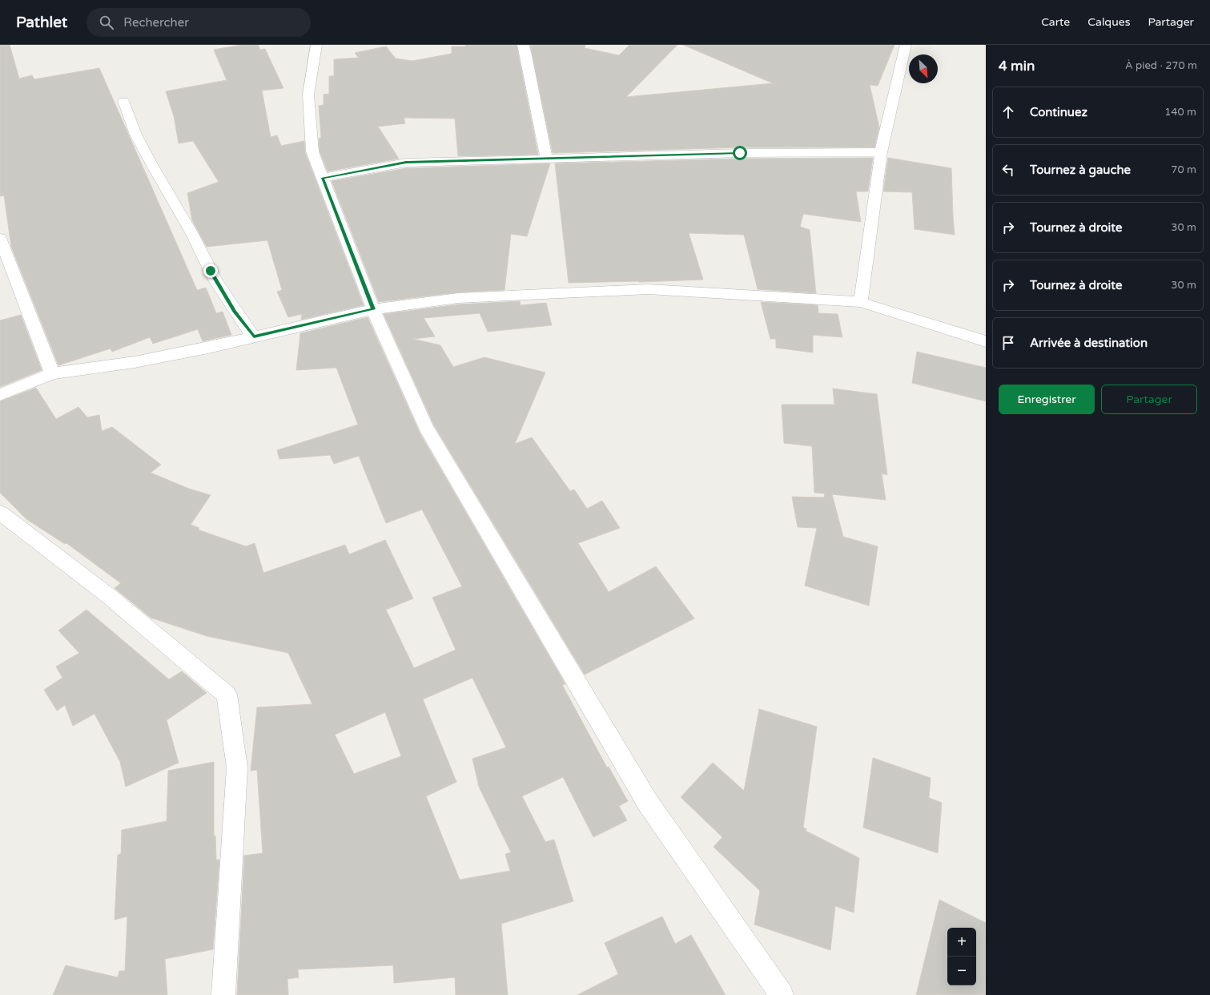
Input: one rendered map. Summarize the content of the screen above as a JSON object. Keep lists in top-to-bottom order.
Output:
{
  "north": "bottom right",
  "page": {
    "header": "Pathlet",
    "search": "Rechercher",
    "nav": ["Carte", "Calques", "Partager"],
    "heading": ["4 min", "À pied · 270 m"],
    "list": [
      ["Continuez", "140 m"],
      ["Tournez à gauche", "70 m"],
      ["Tournez à droite", "30 m"],
      ["Tournez à droite", "30 m"],
      "Arrivée à destination"
    ],
    "buttons": ["Enregistrer", "Partager"],
    "map_buttons": ["+", "−"]
  }
}
